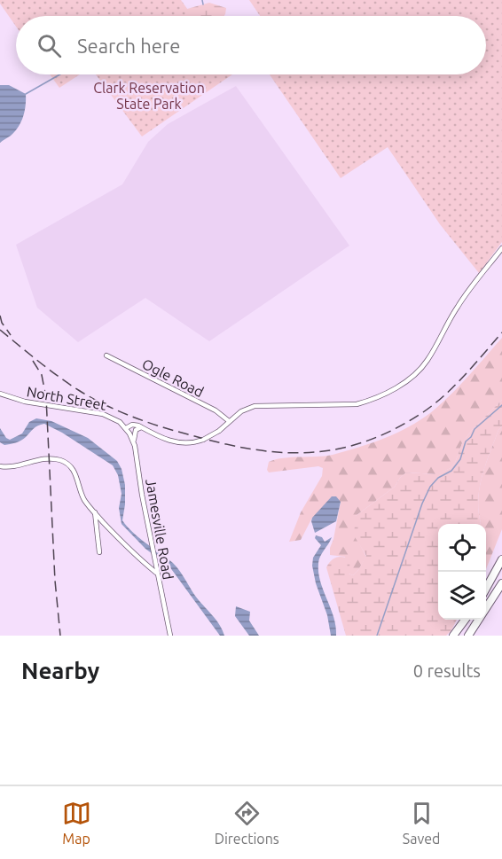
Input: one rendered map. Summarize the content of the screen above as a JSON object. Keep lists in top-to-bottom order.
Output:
{
  "streets": {
    "street": ["Ogle Road", "North Street", "Jamesville Road"]
  },
  "crossings": [
    ["North Street", "Jamesville Road"]
  ],
  "parks": ["Clark Reservation State Park"],
  "page": {
    "search": "Search here",
    "heading": ["Nearby", "0 results"],
    "nav": ["Map", "Directions", "Saved"]
  }
}
